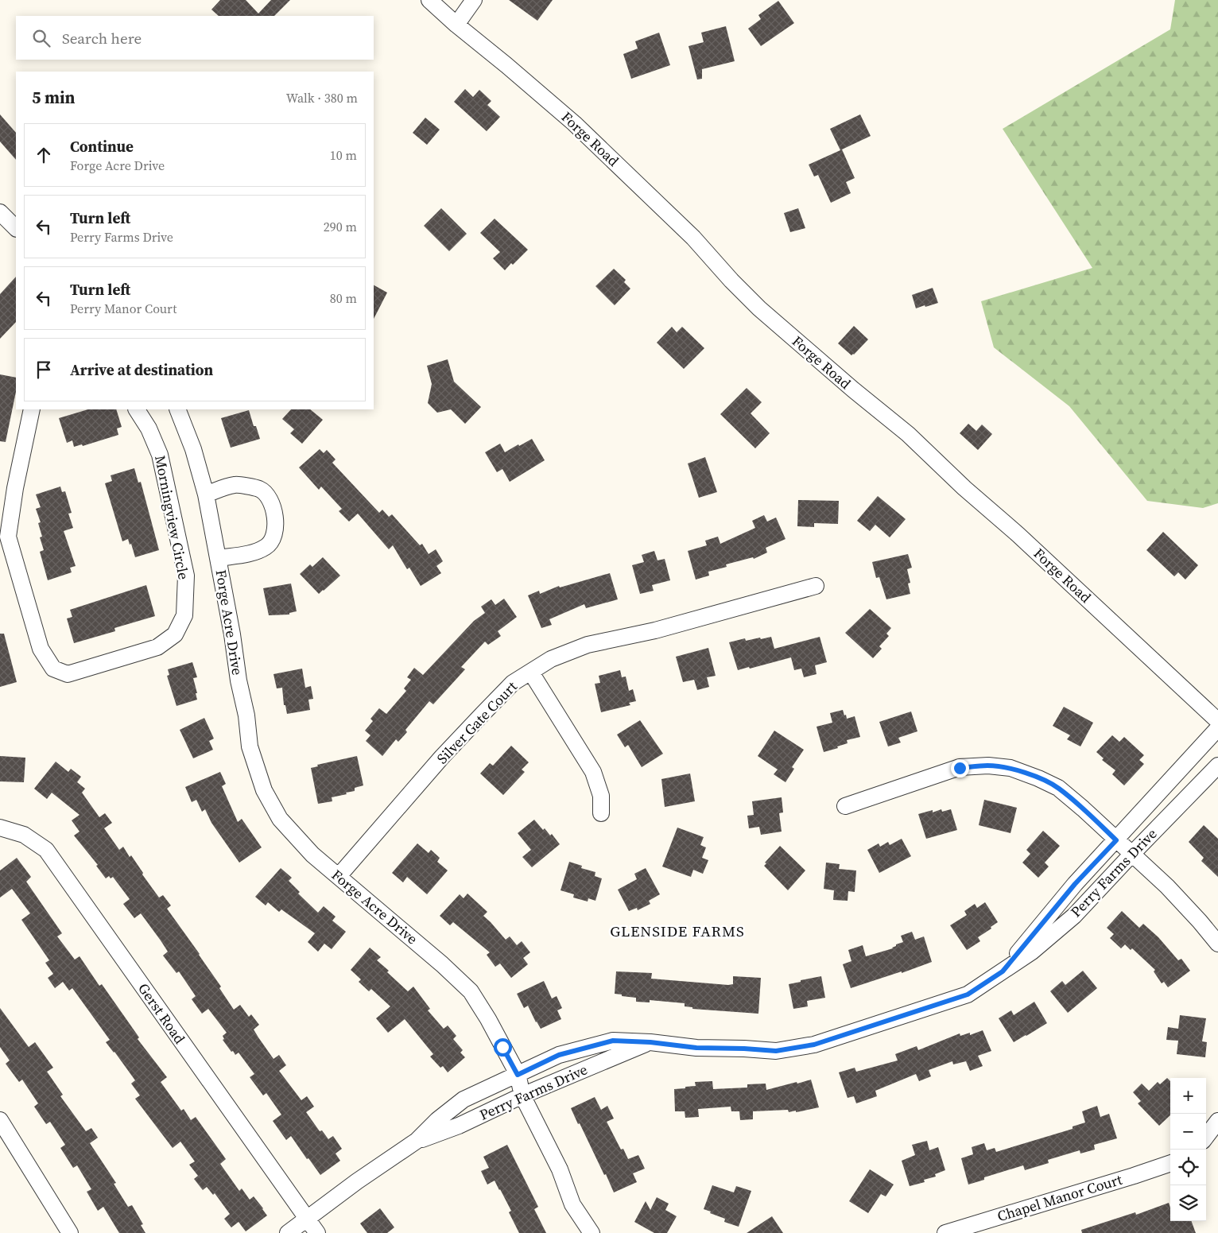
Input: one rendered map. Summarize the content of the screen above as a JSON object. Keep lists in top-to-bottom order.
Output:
{
  "streets": {
    "street": [
      "Forge Road",
      "Morningview Circle",
      "Forge Acre Drive",
      "Silver Gate Court",
      "Perry Farms Drive",
      "Gerst Road",
      "Chapel Manor Court"
    ]
  },
  "crossings": [
    ["Forge Acre Drive", "Silver Gate Court"],
    ["Forge Acre Drive", "Perry Farms Drive"],
    ["Perry Farms Drive", "Gerst Road"]
  ],
  "districts": ["GLENSIDE FARMS"],
  "page": {
    "search": "Search here",
    "heading": ["5 min", "Walk · 380 m"],
    "list": [
      ["Continue", "Forge Acre Drive", "10 m"],
      ["Turn left", "Perry Farms Drive", "290 m"],
      ["Turn left", "Perry Manor Court", "80 m"],
      "Arrive at destination"
    ],
    "map_buttons": ["+", "−"]
  }
}
